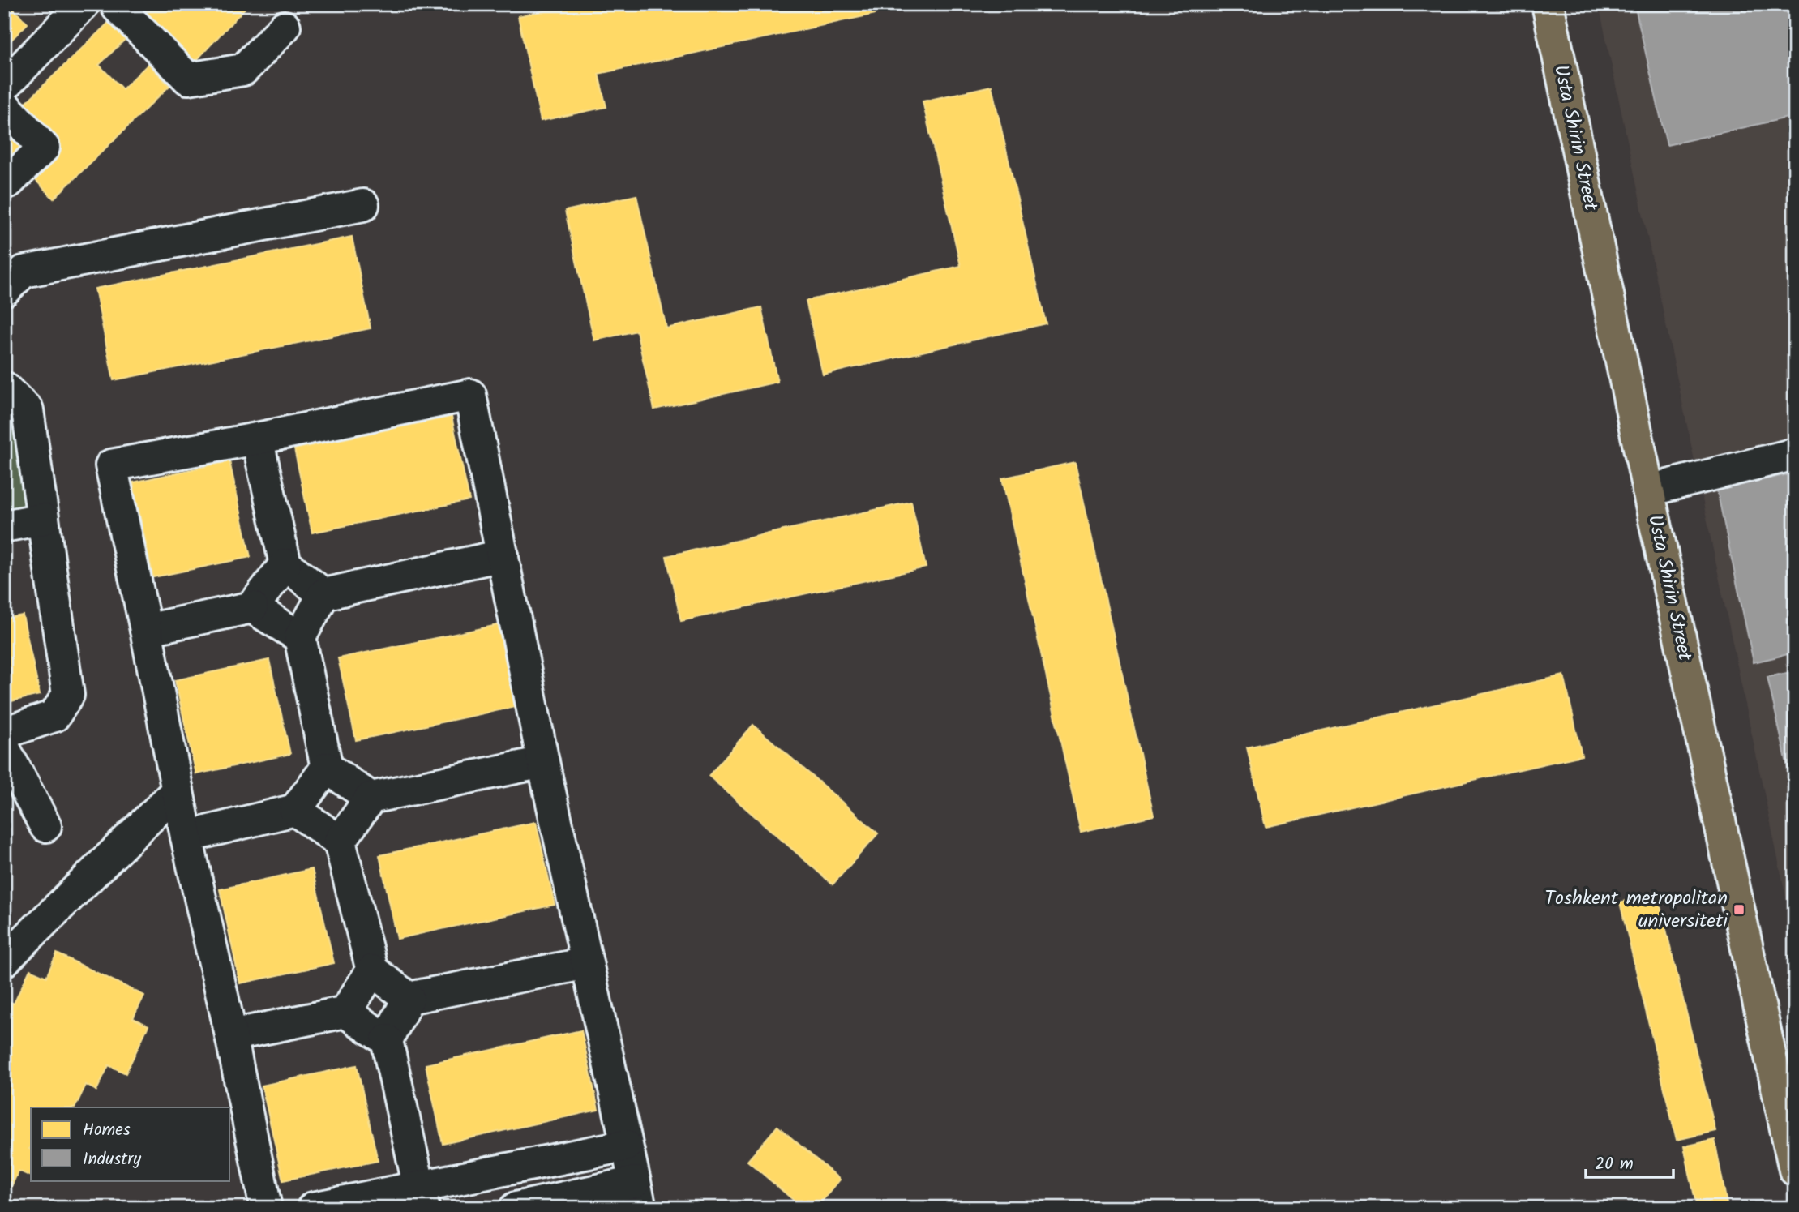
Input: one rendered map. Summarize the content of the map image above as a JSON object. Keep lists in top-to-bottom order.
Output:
{
  "streets": {
    "main road": ["Usta Shirin Street"]
  },
  "places": {
    "transit": ["Toshkent metropolitan universiteti"]
  },
  "legend": ["Homes", "Industry"],
  "scale_bar": "20 m"
}
